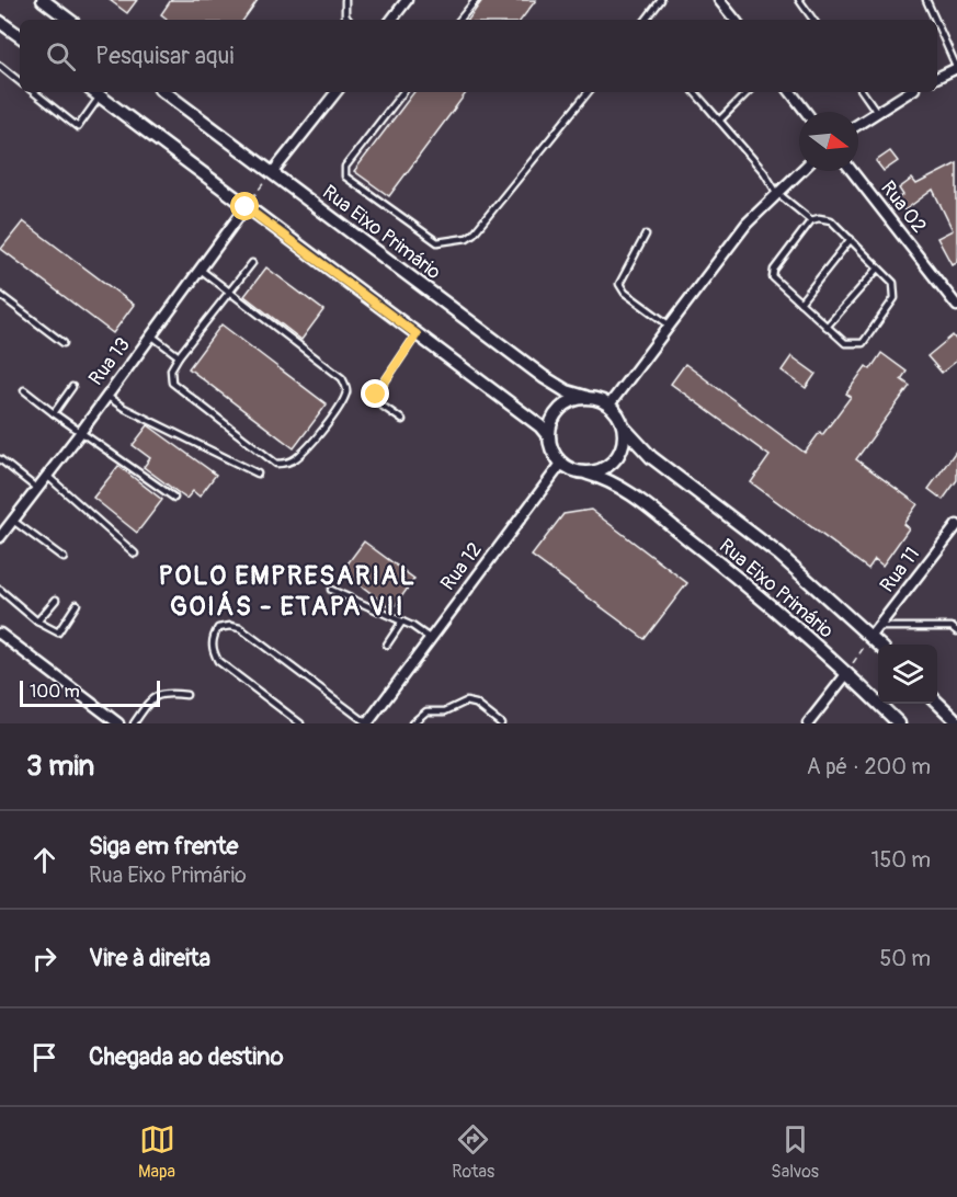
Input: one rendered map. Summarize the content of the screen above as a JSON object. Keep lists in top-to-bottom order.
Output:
{
  "streets": {
    "street": [
      "Rua 02",
      "Rua Eixo Primário",
      "Rua 13",
      "Rua 12",
      "Rua 11"
    ]
  },
  "crossings": [
    ["Rua Eixo Primário", "Rua 12"],
    ["Rua Eixo Primário", "Rua 11"]
  ],
  "districts": ["POLO EMPRESARIAL GOIÁS - ETAPA VII"],
  "scale_bar": "100 m",
  "north": "right",
  "page": {
    "search": "Pesquisar aqui",
    "scale": "100 m",
    "heading": ["3 min", "A pé · 200 m"],
    "list": [
      ["Siga em frente", "Rua Eixo Primário", "150 m"],
      ["Vire à direita", "50 m"],
      "Chegada ao destino"
    ],
    "nav": ["Mapa", "Rotas", "Salvos"]
  }
}
